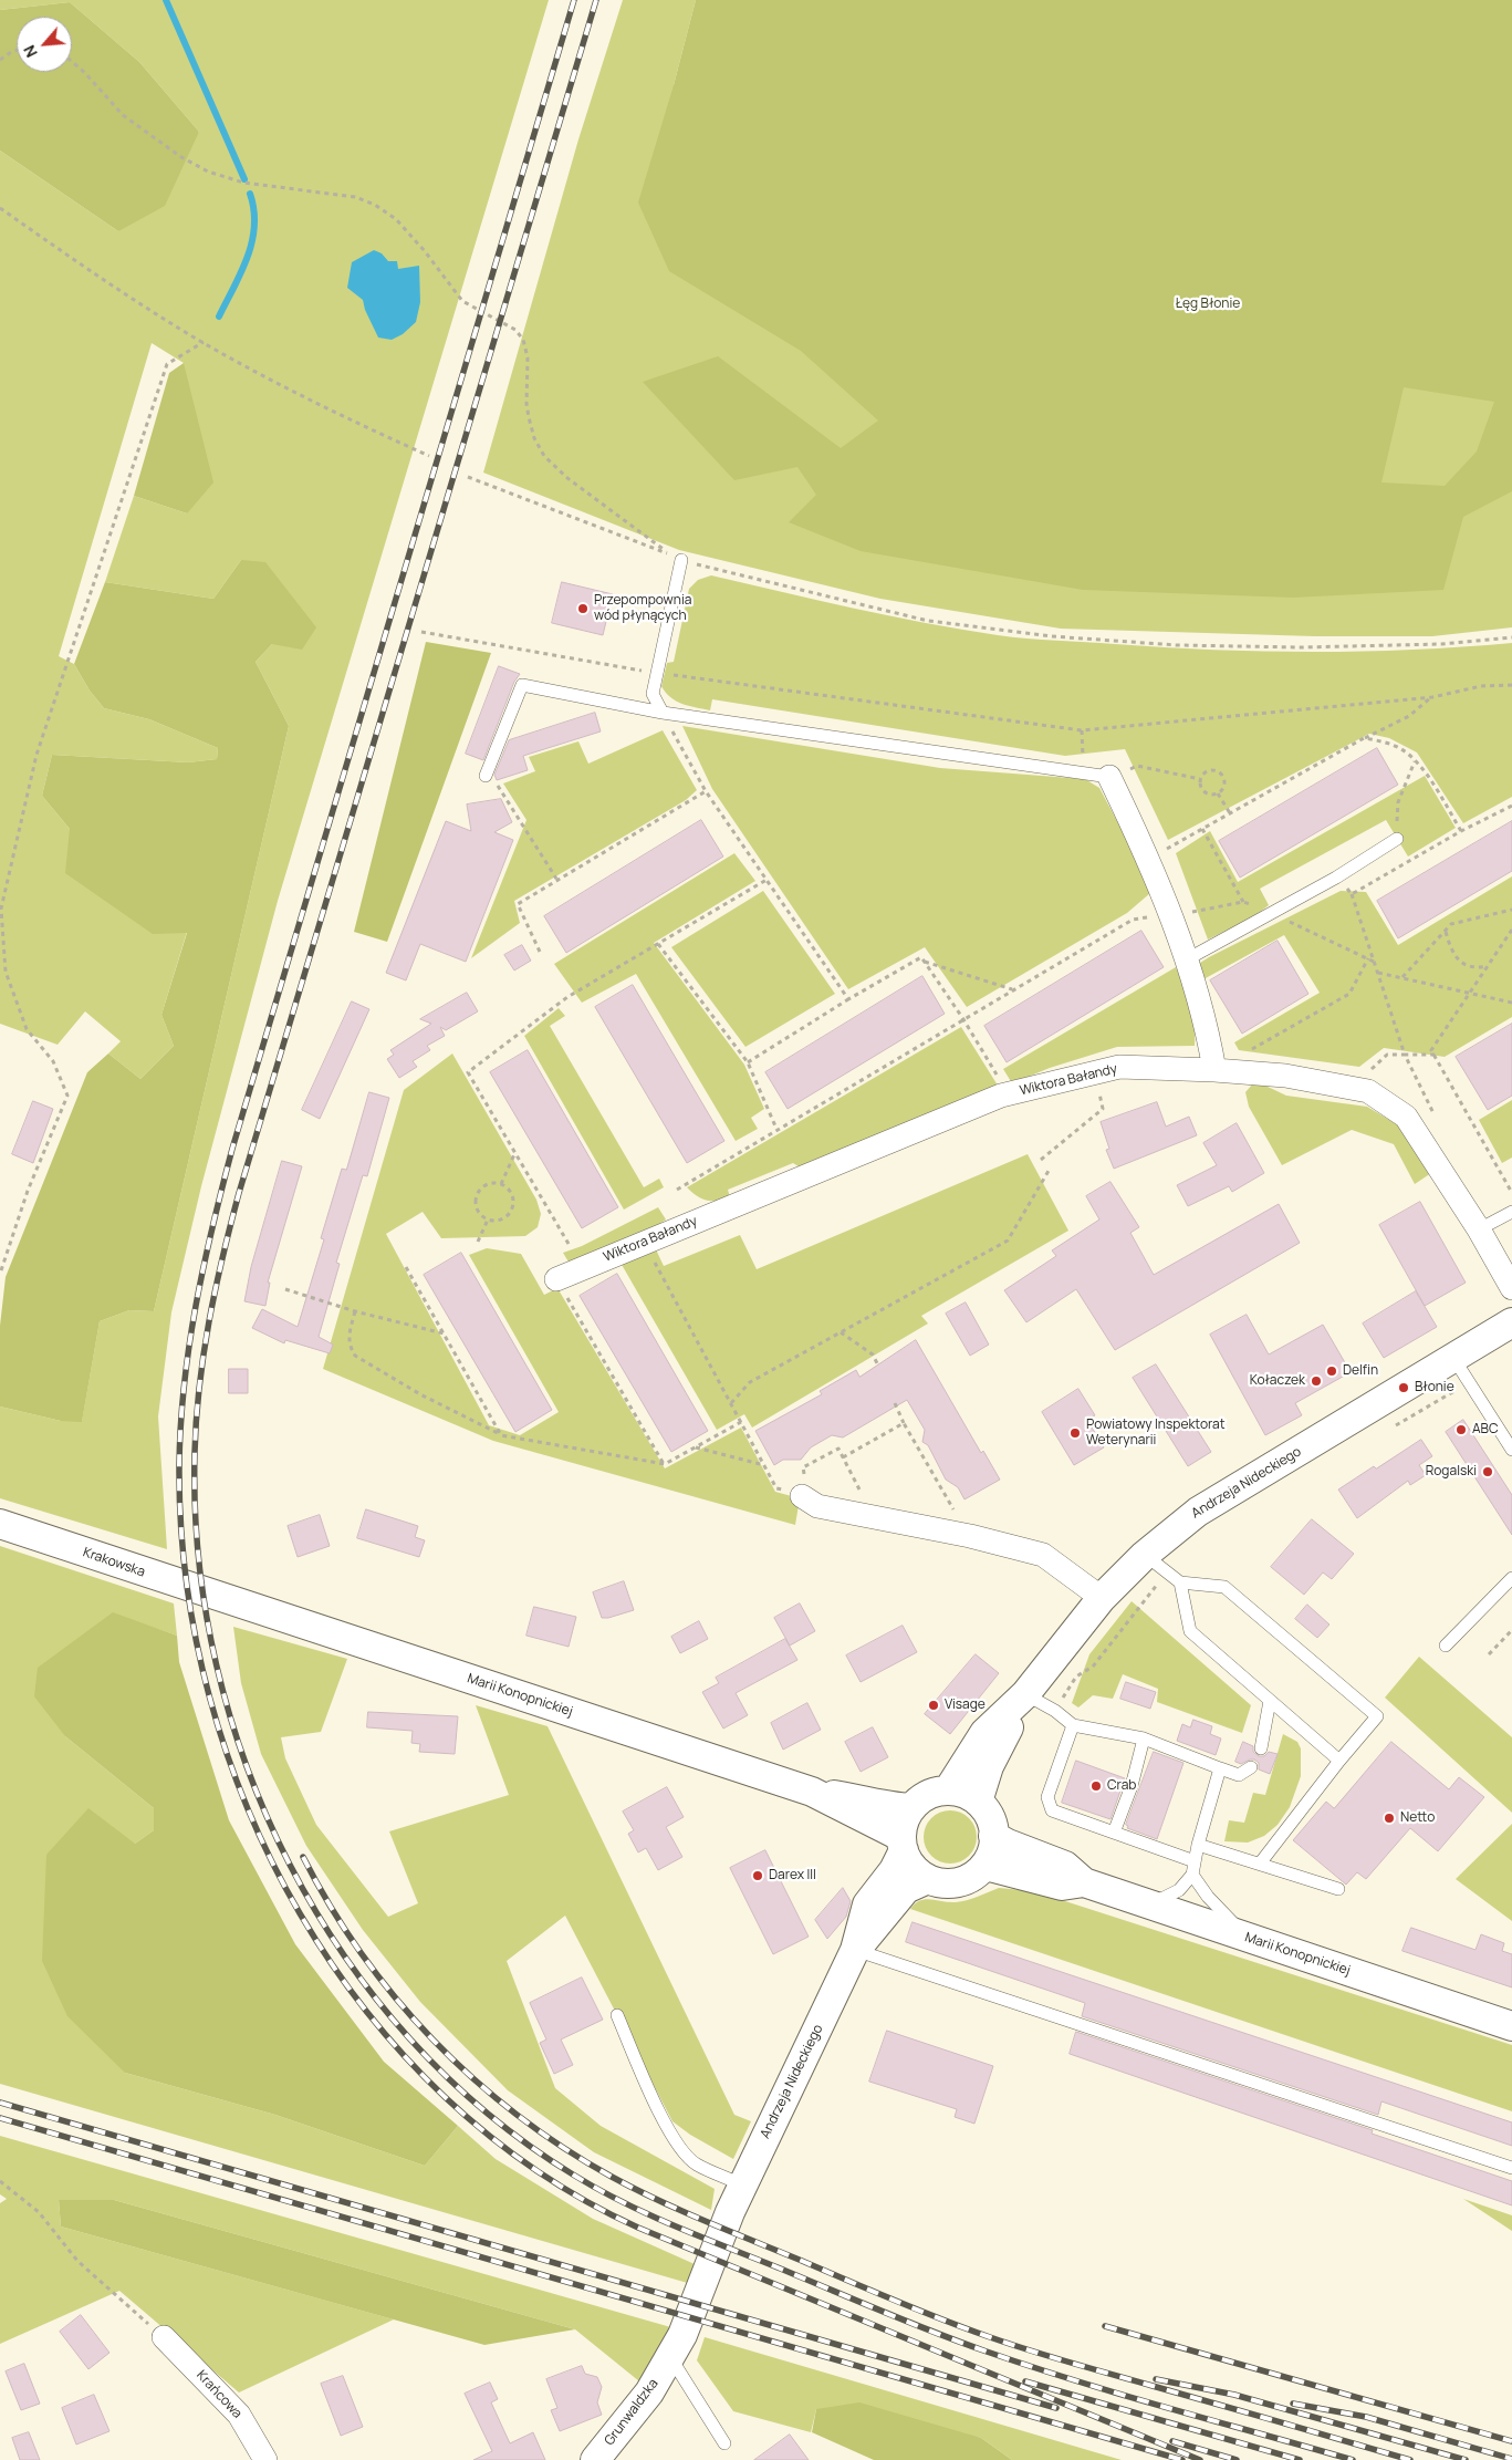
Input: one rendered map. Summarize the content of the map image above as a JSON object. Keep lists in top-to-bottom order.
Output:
{
  "streets": {
    "street": [
      "Wiktora Bałandy",
      "Andrzeja Nideckiego",
      "Krakowska",
      "Marii Konopnickiej",
      "Krańcowa",
      "Grunwaldzka"
    ]
  },
  "crossings": [
    ["Andrzeja Nideckiego", "Marii Konopnickiej"],
    ["Andrzeja Nideckiego", "Grunwaldzka"],
    ["Krakowska", "Marii Konopnickiej"]
  ],
  "parks": ["Łęg Błonie"],
  "places": [
    "Przepompownia wód płynących",
    "Delfin",
    "Kołaczek",
    "Błonie",
    "ABC",
    "Powiatowy Inspektorat Weterynarii",
    "Rogalski",
    "Visage",
    "Crab",
    "Netto",
    "Darex III"
  ],
  "north": "bottom left"
}
